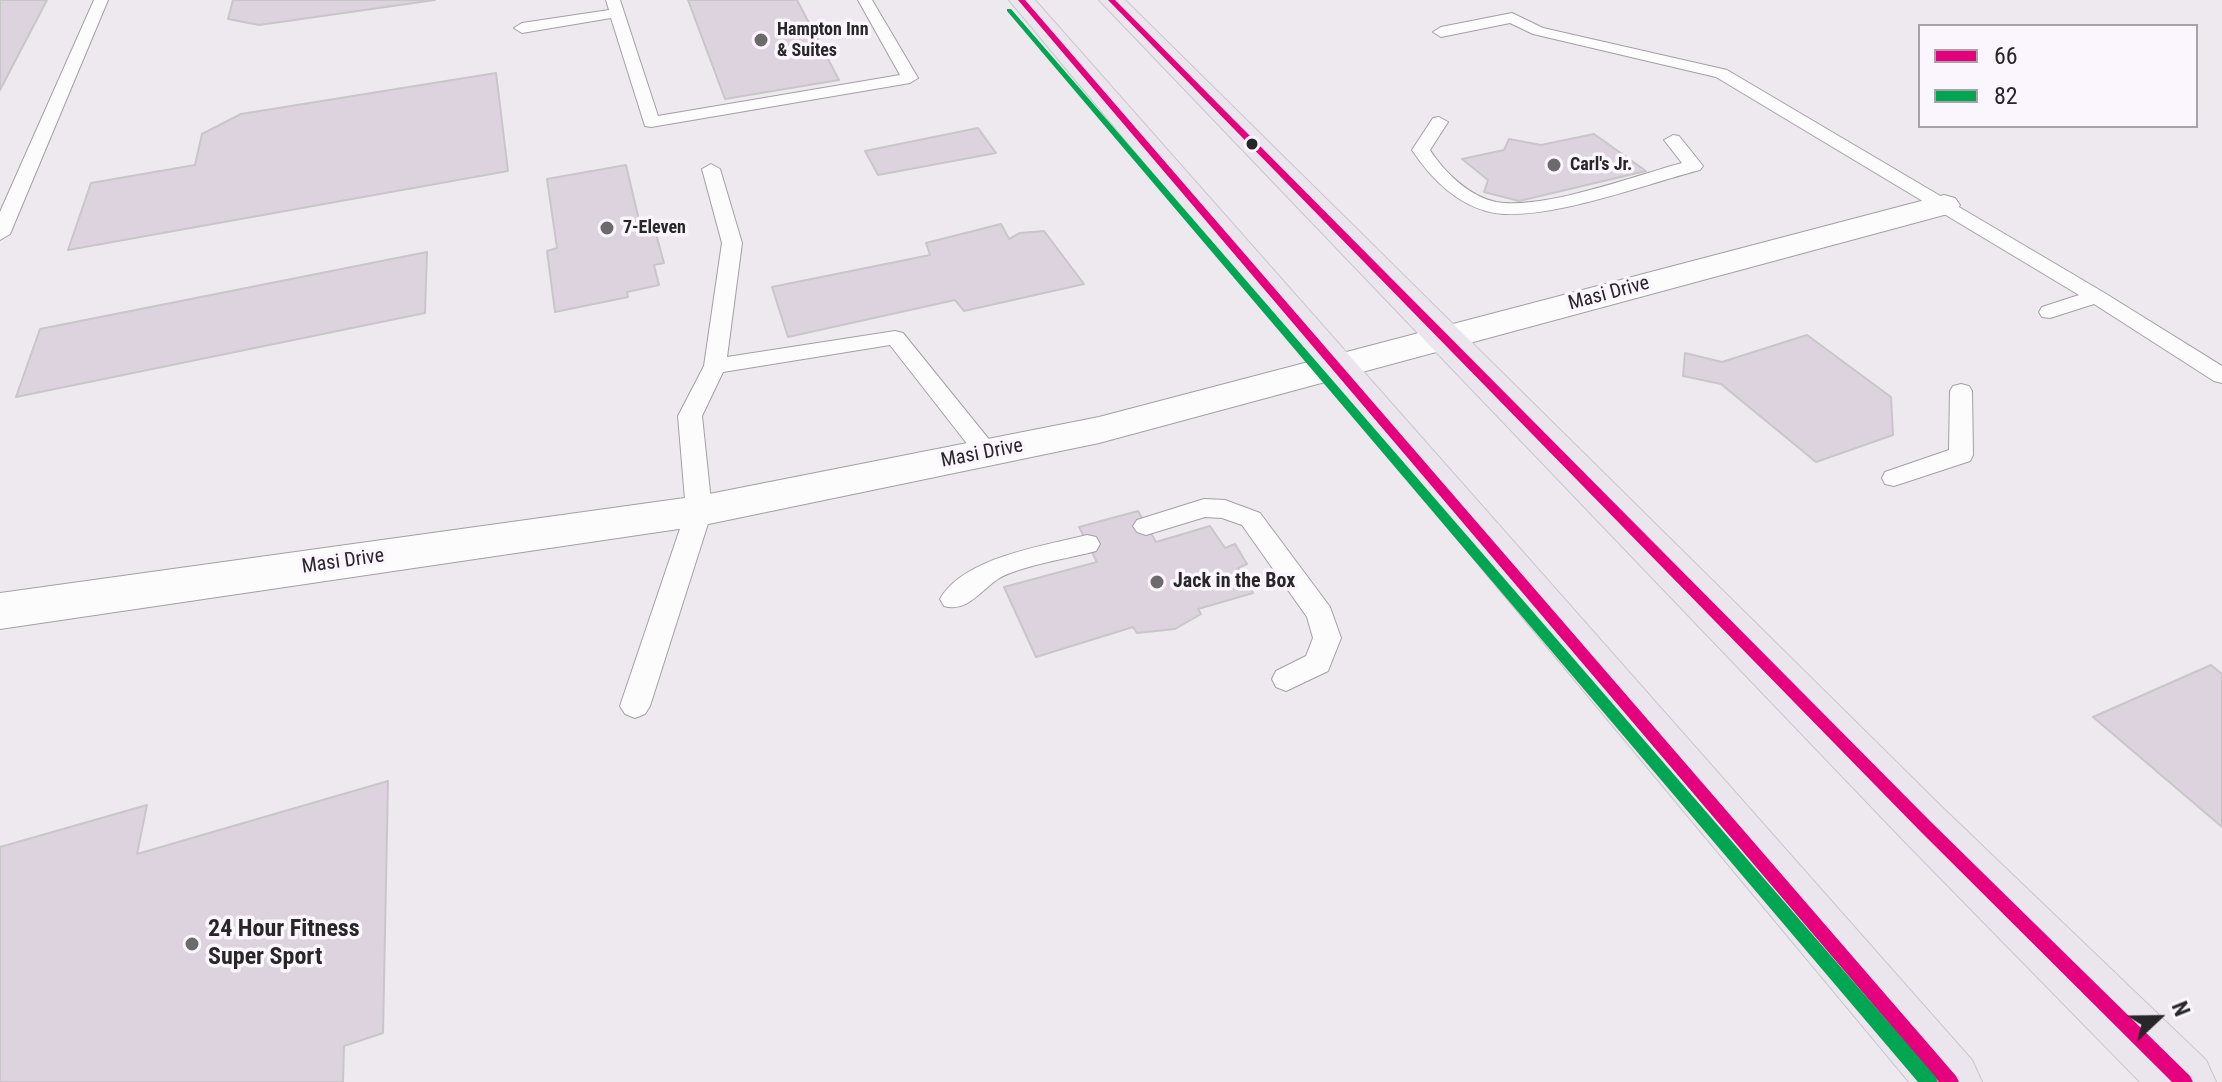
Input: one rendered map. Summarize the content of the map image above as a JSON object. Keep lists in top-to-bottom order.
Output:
{
  "streets": {
    "street": ["Masi Drive"]
  },
  "places": [
    "Hampton Inn & Suites",
    "Carl's Jr.",
    "7-Eleven",
    "Jack in the Box",
    "24 Hour Fitness Super Sport"
  ],
  "lines": ["transit line 66", "transit line 82"],
  "legend": ["66", "82"],
  "north": "right"
}
